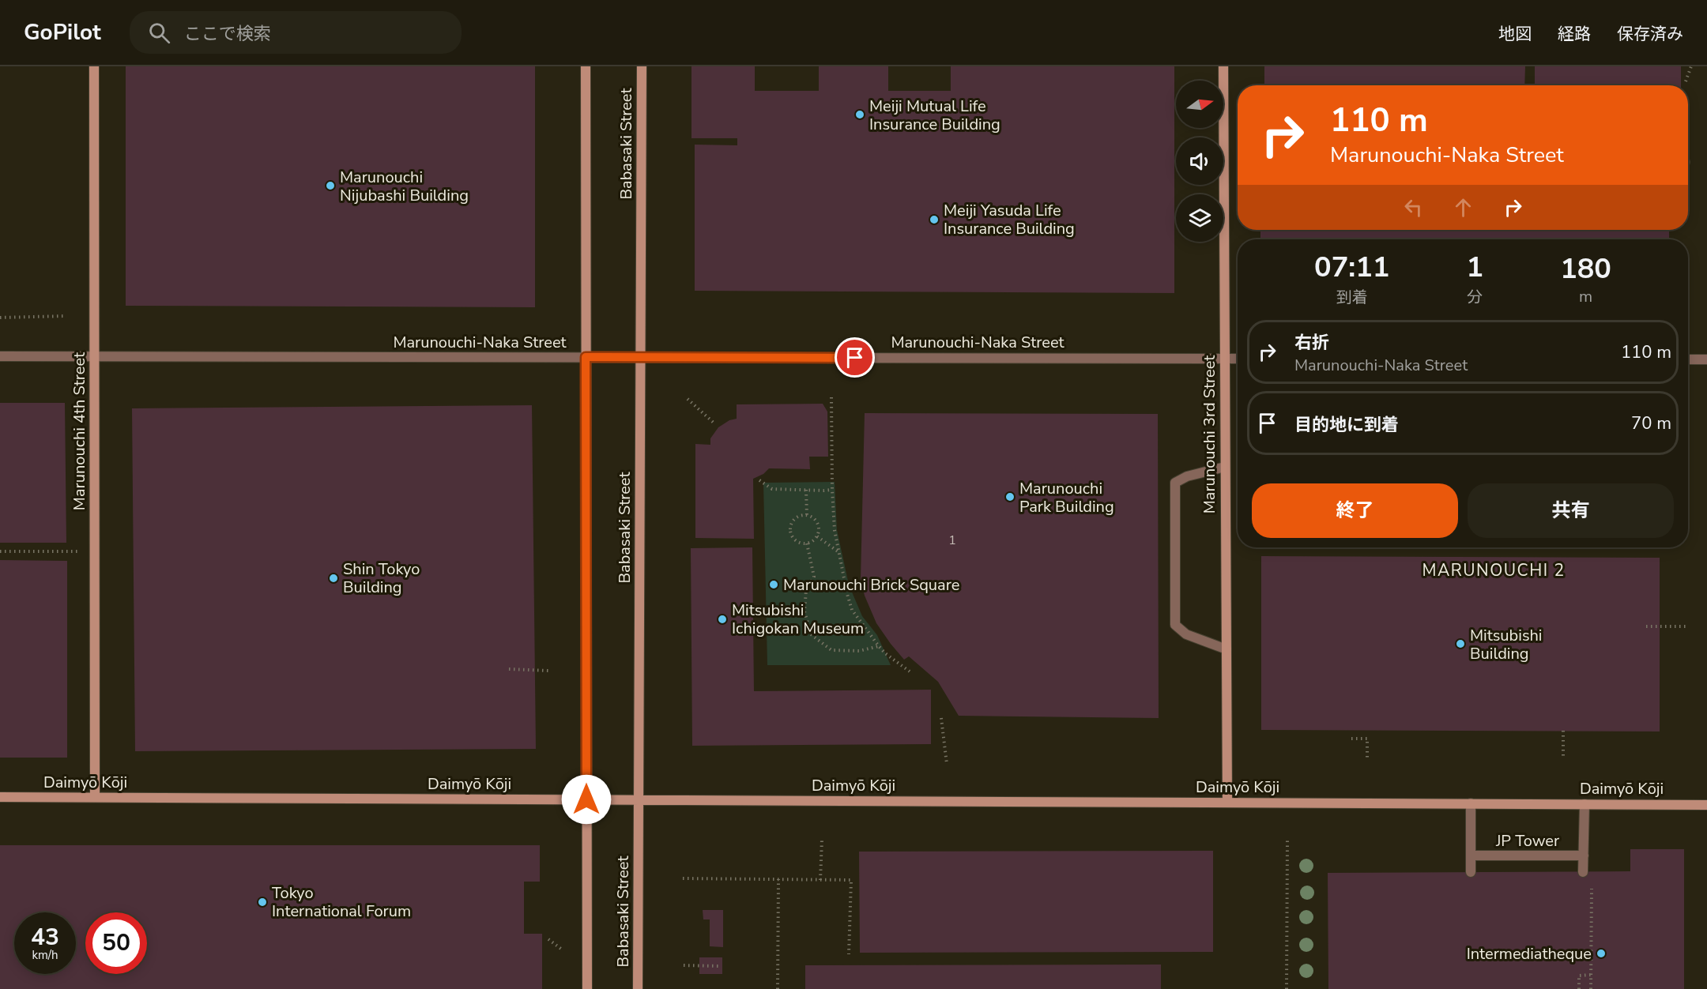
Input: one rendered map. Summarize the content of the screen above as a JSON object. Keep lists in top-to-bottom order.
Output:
{
  "streets": {
    "main road": [
      "Babasaki Street",
      "Marunouchi 4th Street",
      "Marunouchi 3rd Street",
      "Daimyō Kōji"
    ],
    "street": ["Marunouchi-Naka Street", "JP Tower"]
  },
  "crossings": [
    ["Babasaki Street", "Marunouchi-Naka Street"],
    ["Babasaki Street", "Daimyō Kōji"],
    ["Marunouchi-Naka Street", "Marunouchi 4th Street"],
    ["Marunouchi-Naka Street", "Marunouchi 3rd Street"],
    ["Marunouchi 4th Street", "Daimyō Kōji"],
    ["Marunouchi 3rd Street", "Daimyō Kōji"]
  ],
  "districts": ["MARUNOUCHI 2"],
  "places": [
    "Meiji Mutual Life Insurance Building",
    "Marunouchi Nijubashi Building",
    "Meiji Yasuda Life Insurance Building",
    "Marunouchi Park Building",
    "Shin Tokyo Building",
    "Marunouchi Brick Square",
    "Mitsubishi Ichigokan Museum",
    "Mitsubishi Building",
    "Tokyo International Forum",
    "Intermediatheque"
  ],
  "house_numbers": ["1"],
  "north": "right",
  "page": {
    "header": "GoPilot",
    "search": "ここで検索",
    "nav": ["地図", "経路", "保存済み"],
    "turn": ["110 m", "Marunouchi-Naka Street"],
    "eta": [
      "07:11",
      "到着",
      "1",
      "分",
      "180",
      "m"
    ],
    "list": [
      {
        "name": "右折",
        "note": "Marunouchi-Naka Street",
        "value": "110 m"
      },
      {
        "name": "目的地に到着",
        "value": "70 m"
      }
    ],
    "buttons": ["終了", "共有"],
    "speed": "43 km/h",
    "limit": "50"
  }
}
